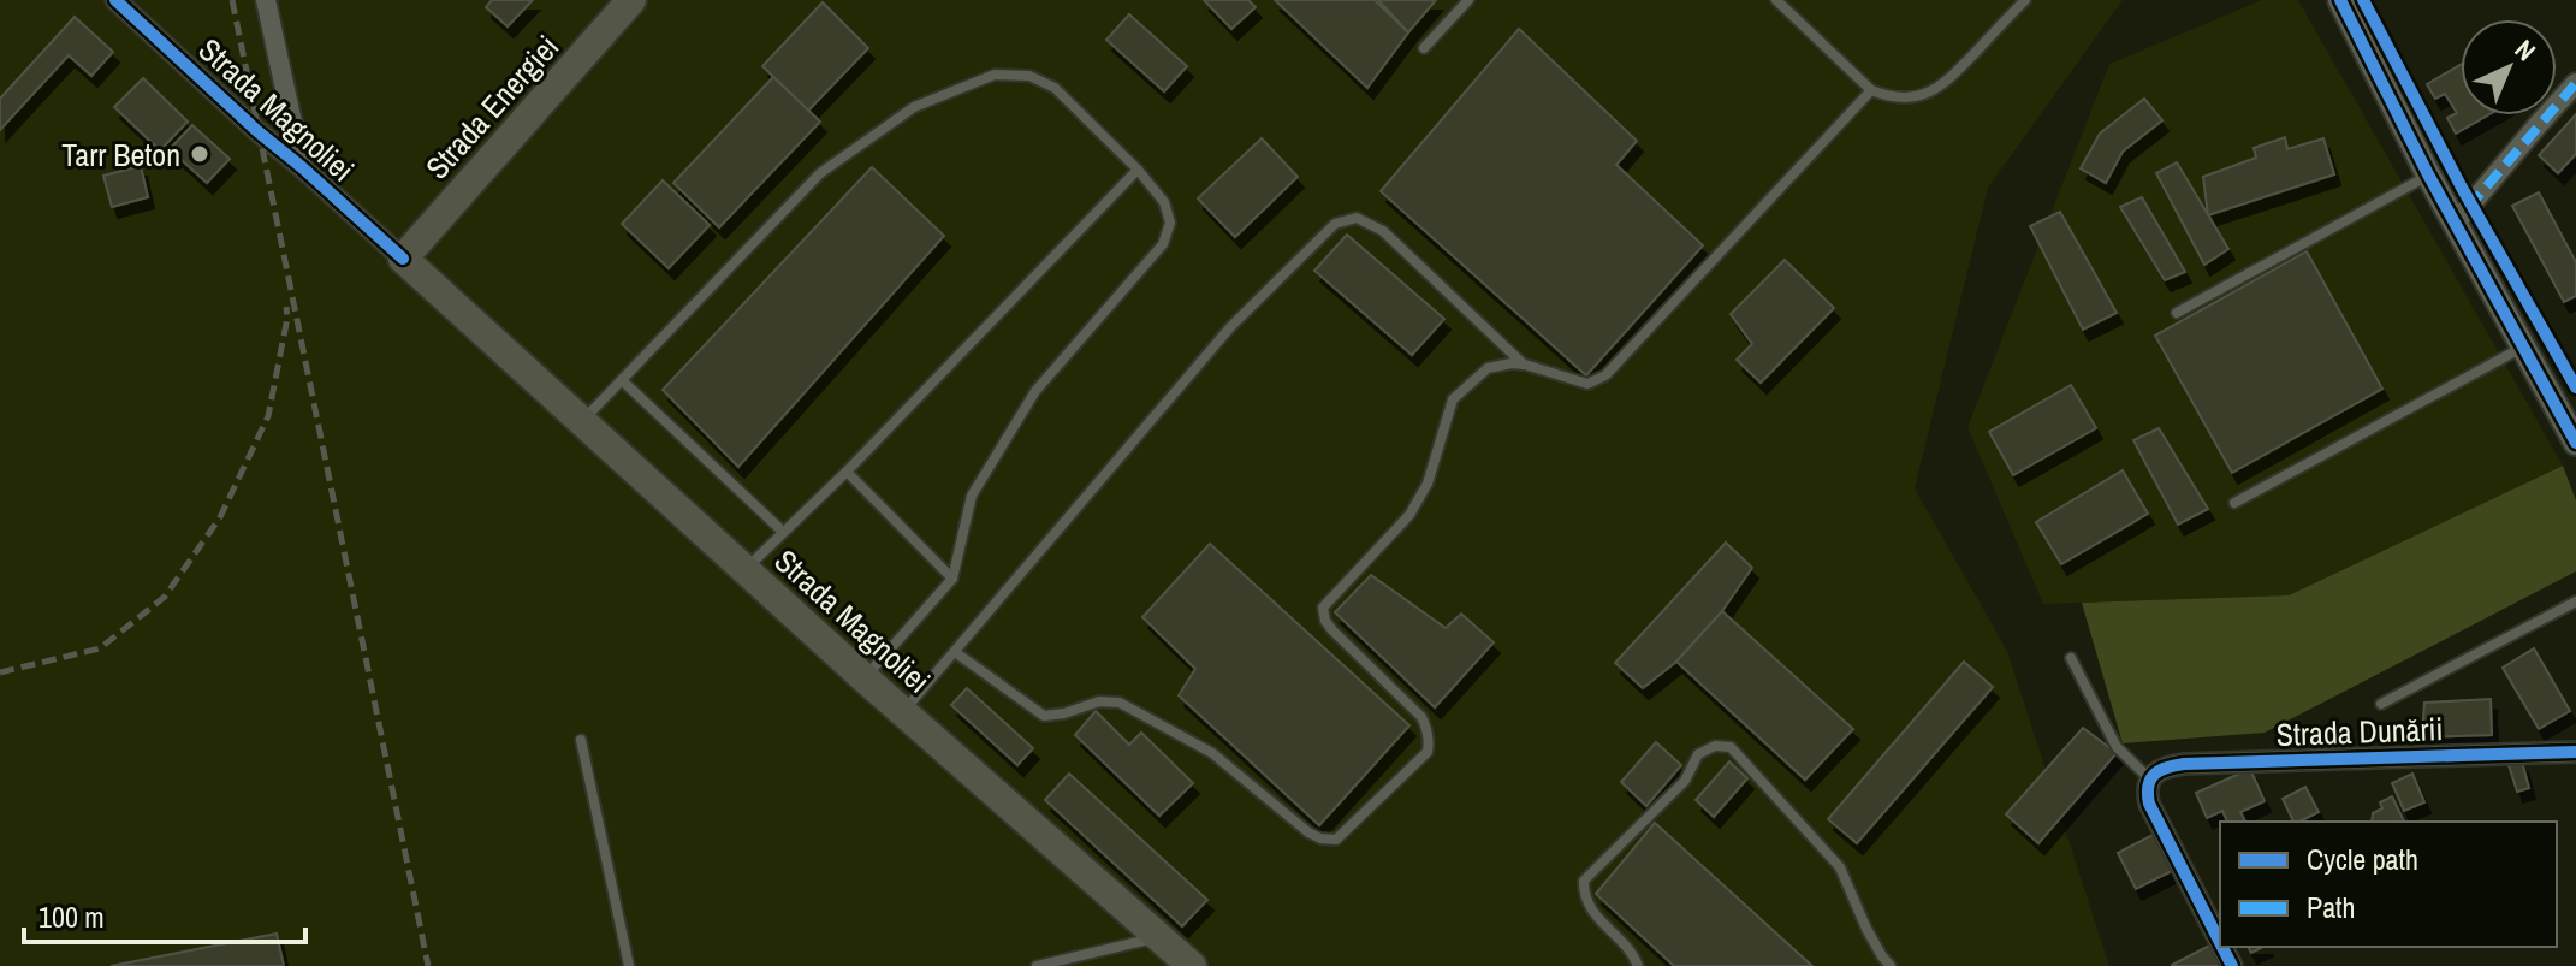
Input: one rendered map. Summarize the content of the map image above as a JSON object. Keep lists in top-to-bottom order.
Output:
{
  "streets": {
    "main road": ["Strada Energiei", "Strada Magnoliei"],
    "street": ["Strada Dunării"]
  },
  "crossings": [
    ["Strada Energiei", "Strada Magnoliei"]
  ],
  "places": ["Tarr Beton"],
  "legend": ["Cycle path", "Path"],
  "scale_bar": "100 m",
  "north": "top right"
}
